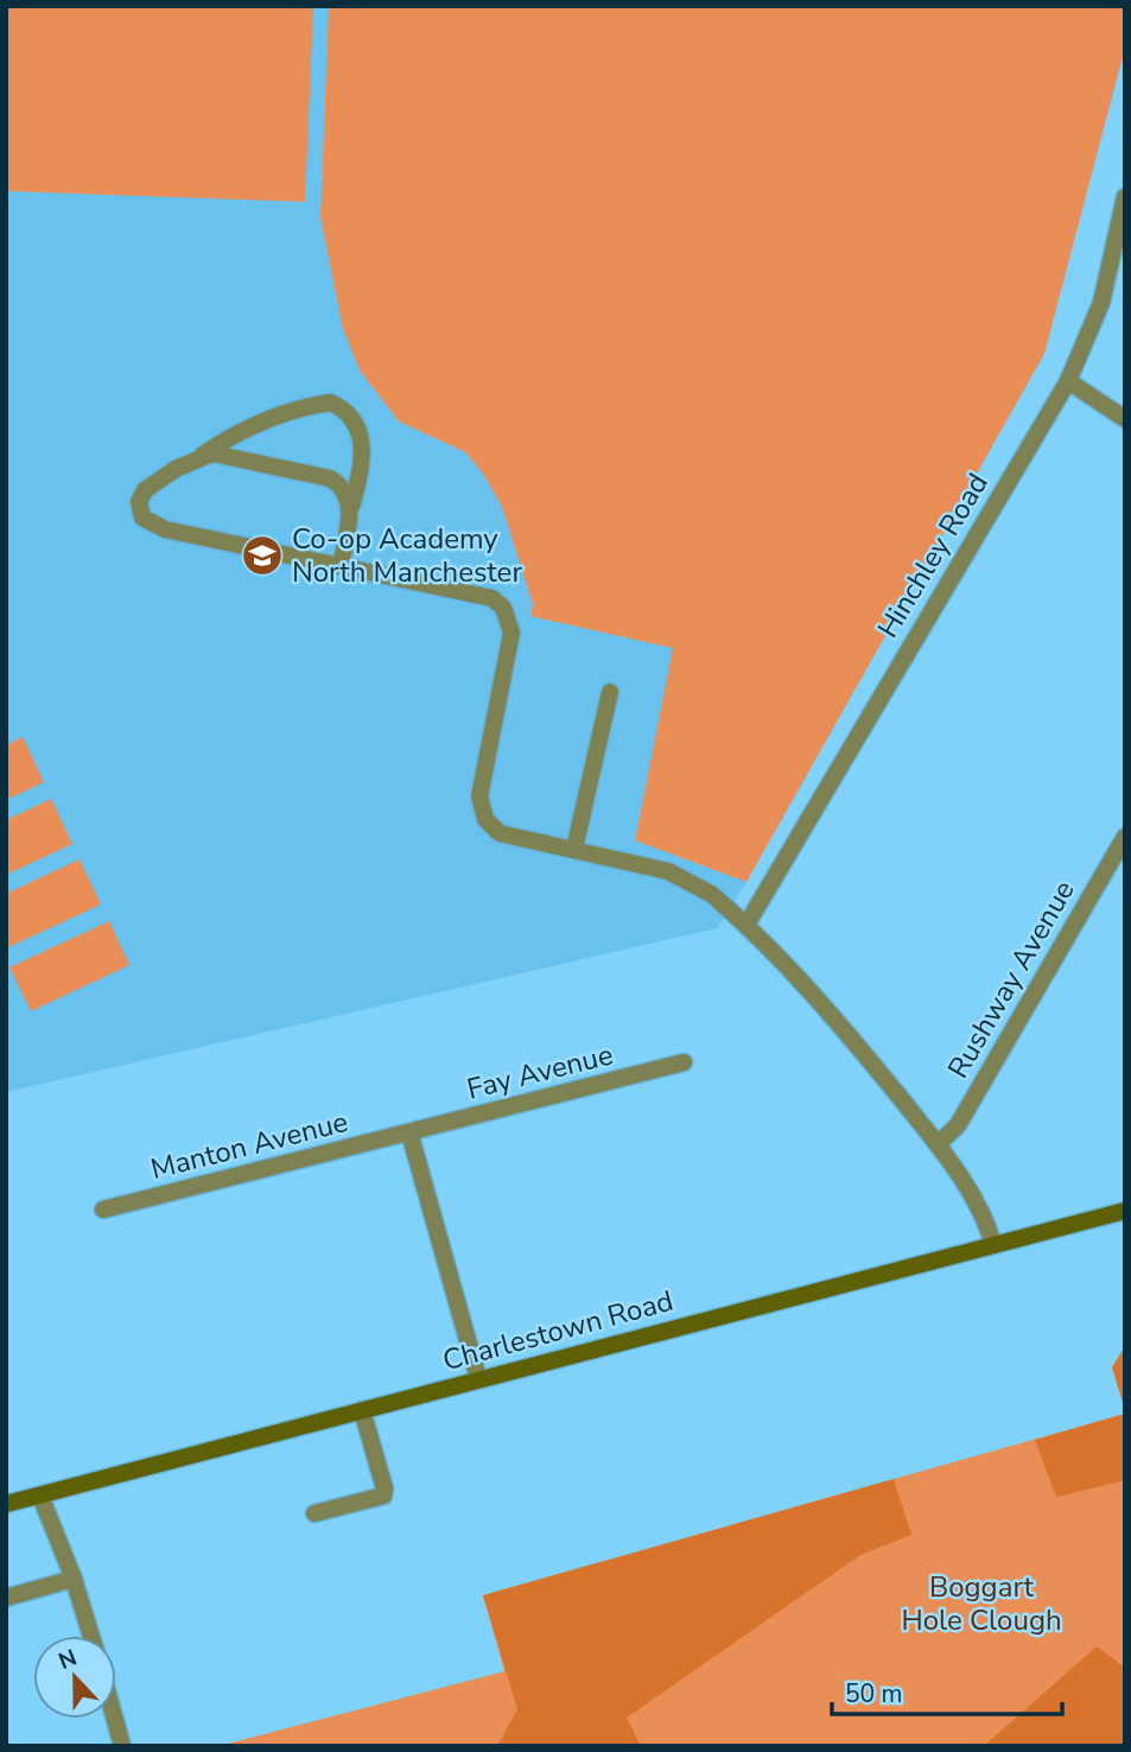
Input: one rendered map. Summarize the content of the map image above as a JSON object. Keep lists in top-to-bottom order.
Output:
{
  "streets": {
    "street": [
      "Hinchley Road",
      "Rushway Avenue",
      "Fay Avenue",
      "Manton Avenue",
      "Charlestown Road"
    ]
  },
  "crossings": [
    ["Fay Avenue", "Manton Avenue"]
  ],
  "parks": ["Boggart Hole Clough"],
  "places": {
    "school or university": ["Co-op Academy North Manchester"]
  },
  "scale_bar": "50 m",
  "north": "top"
}
